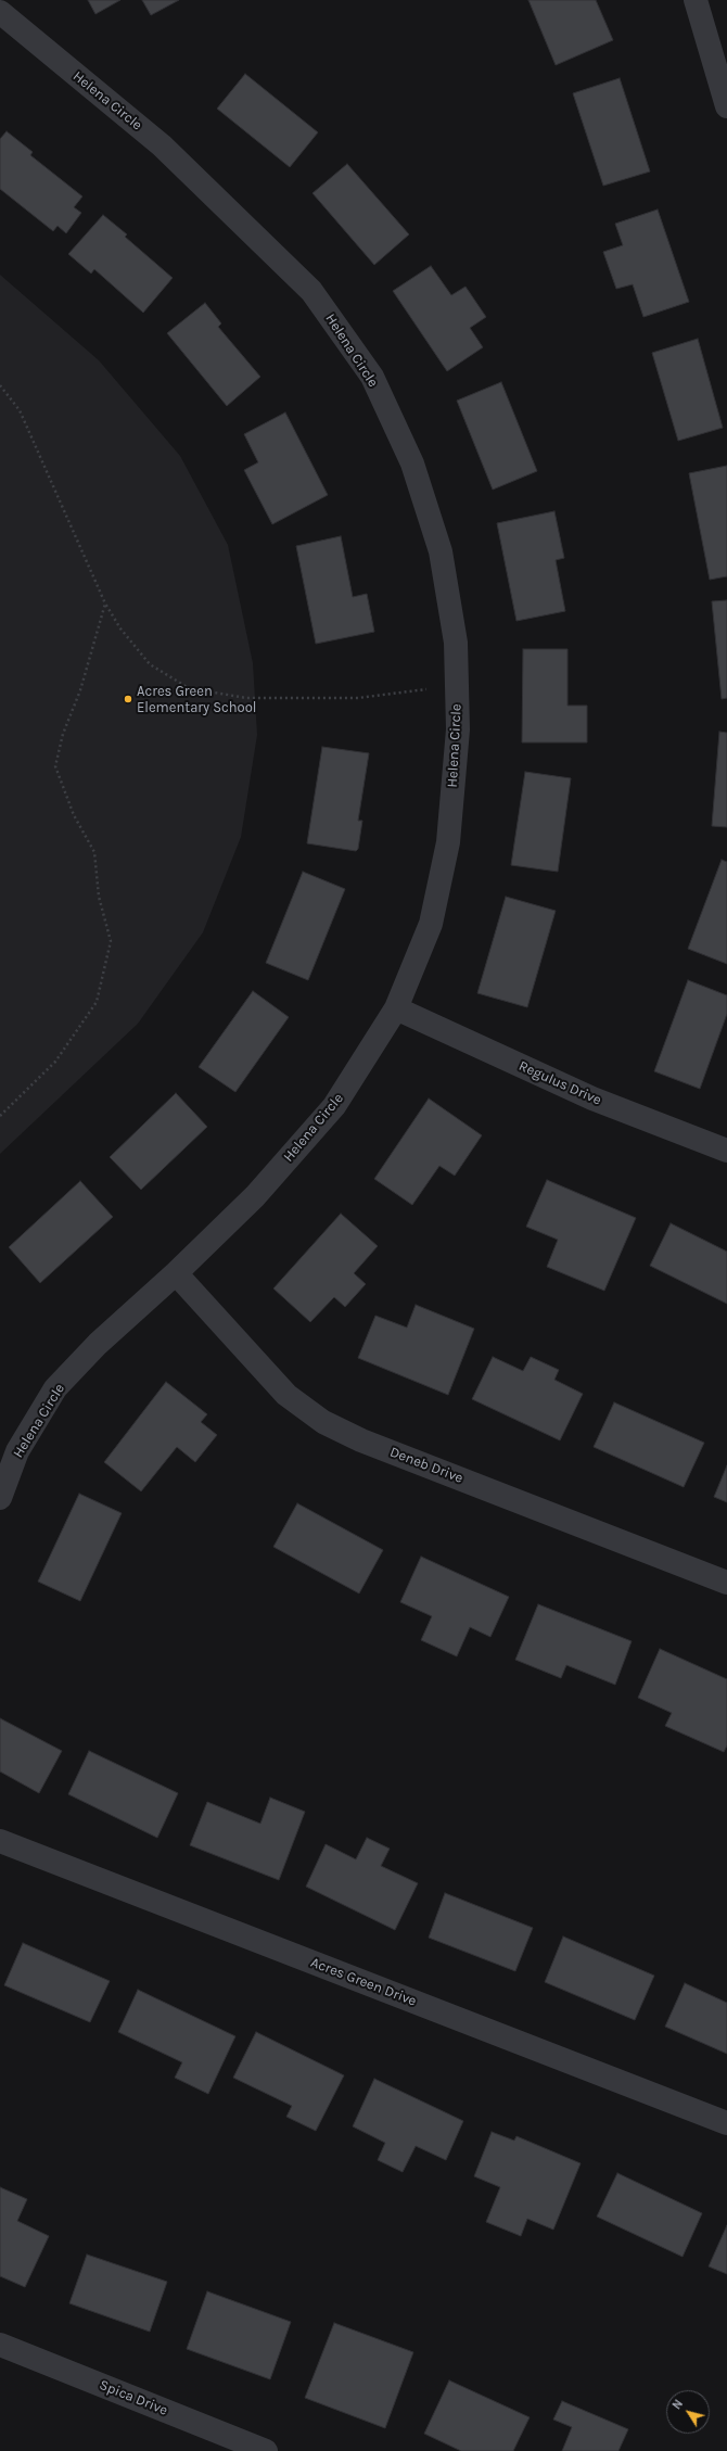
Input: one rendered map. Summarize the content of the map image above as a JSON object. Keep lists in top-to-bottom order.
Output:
{
  "streets": {
    "street": [
      "Helena Circle",
      "Regulus Drive",
      "Deneb Drive",
      "Acres Green Drive",
      "Spica Drive"
    ]
  },
  "crossings": [
    ["Helena Circle", "Regulus Drive"],
    ["Helena Circle", "Deneb Drive"]
  ],
  "places": ["Acres Green Elementary School"],
  "north": "top left"
}
